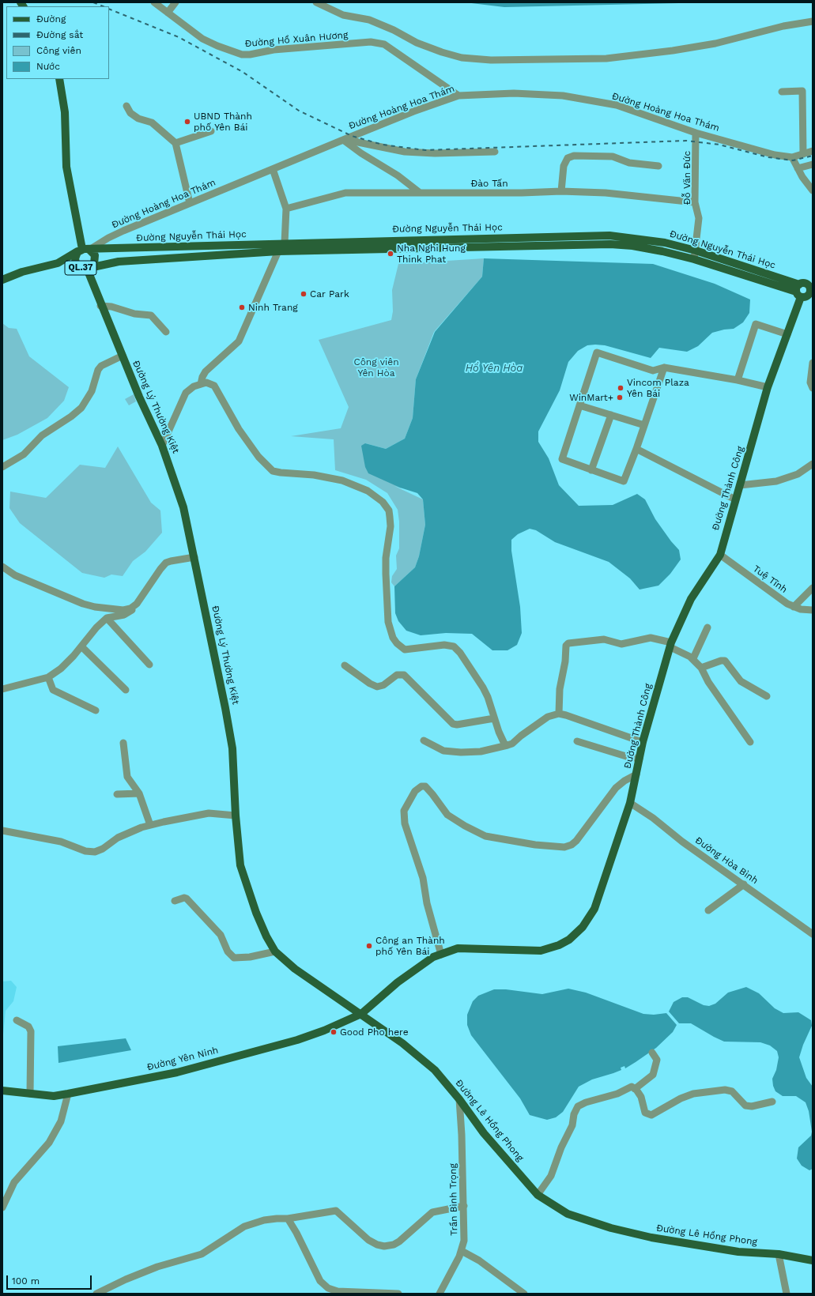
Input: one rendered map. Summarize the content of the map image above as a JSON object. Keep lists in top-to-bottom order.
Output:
{
  "streets": {
    "main road": [
      "Đường Nguyễn Thái Học",
      "QL.37",
      "Đường Lý Thường Kiệt",
      "Đường Thành Công",
      "Đường Yên Ninh",
      "Đường Lê Hồng Phong"
    ],
    "street": [
      "Đường Hồ Xuân Hương",
      "Đường Hoàng Hoa Thám",
      "Đỗ Văn Đức",
      "Đào Tấn",
      "Tuệ Tĩnh",
      "Đường Hòa Bình",
      "Trần Bình Trọng"
    ]
  },
  "crossings": [
    ["Đường Hồ Xuân Hương", "Đường Hoàng Hoa Thám"],
    ["Đường Hoàng Hoa Thám", "Đỗ Văn Đức"],
    ["Đường Hoàng Hoa Thám", "Đường Nguyễn Thái Học"],
    ["Đường Hoàng Hoa Thám", "QL.37"],
    ["Đường Hoàng Hoa Thám", "Đường Lý Thường Kiệt"],
    ["Đỗ Văn Đức", "Đào Tấn"],
    ["Đỗ Văn Đức", "Đường Nguyễn Thái Học"],
    ["Đường Nguyễn Thái Học", "QL.37"],
    ["Đường Nguyễn Thái Học", "Đường Lý Thường Kiệt"],
    ["Đường Nguyễn Thái Học", "Đường Thành Công"],
    ["QL.37", "Đường Lý Thường Kiệt"],
    ["Đường Lý Thường Kiệt", "Đường Thành Công"],
    ["Đường Lý Thường Kiệt", "Đường Yên Ninh"],
    ["Đường Lý Thường Kiệt", "Đường Lê Hồng Phong"],
    ["Đường Thành Công", "Tuệ Tĩnh"],
    ["Đường Thành Công", "Đường Hòa Bình"],
    ["Đường Thành Công", "Đường Yên Ninh"],
    ["Đường Thành Công", "Đường Lê Hồng Phong"],
    ["Đường Yên Ninh", "Đường Lê Hồng Phong"],
    ["Đường Lê Hồng Phong", "Trần Bình Trọng"]
  ],
  "water": ["Hồ Yên Hòa"],
  "parks": ["Công viên Yên Hòa"],
  "places": [
    "UBND Thành phố Yên Bái",
    "Nha Nghi Hung Think Phat",
    "Car Park",
    "Ninh Trang",
    "Vincom Plaza Yên Bái",
    "WinMart+",
    "Công an Thành phố Yên Bái",
    "Good Pho here"
  ],
  "legend": [
    "Đường",
    "Đường sắt",
    "Công viên",
    "Nước"
  ],
  "scale_bar": "100 m"
}
